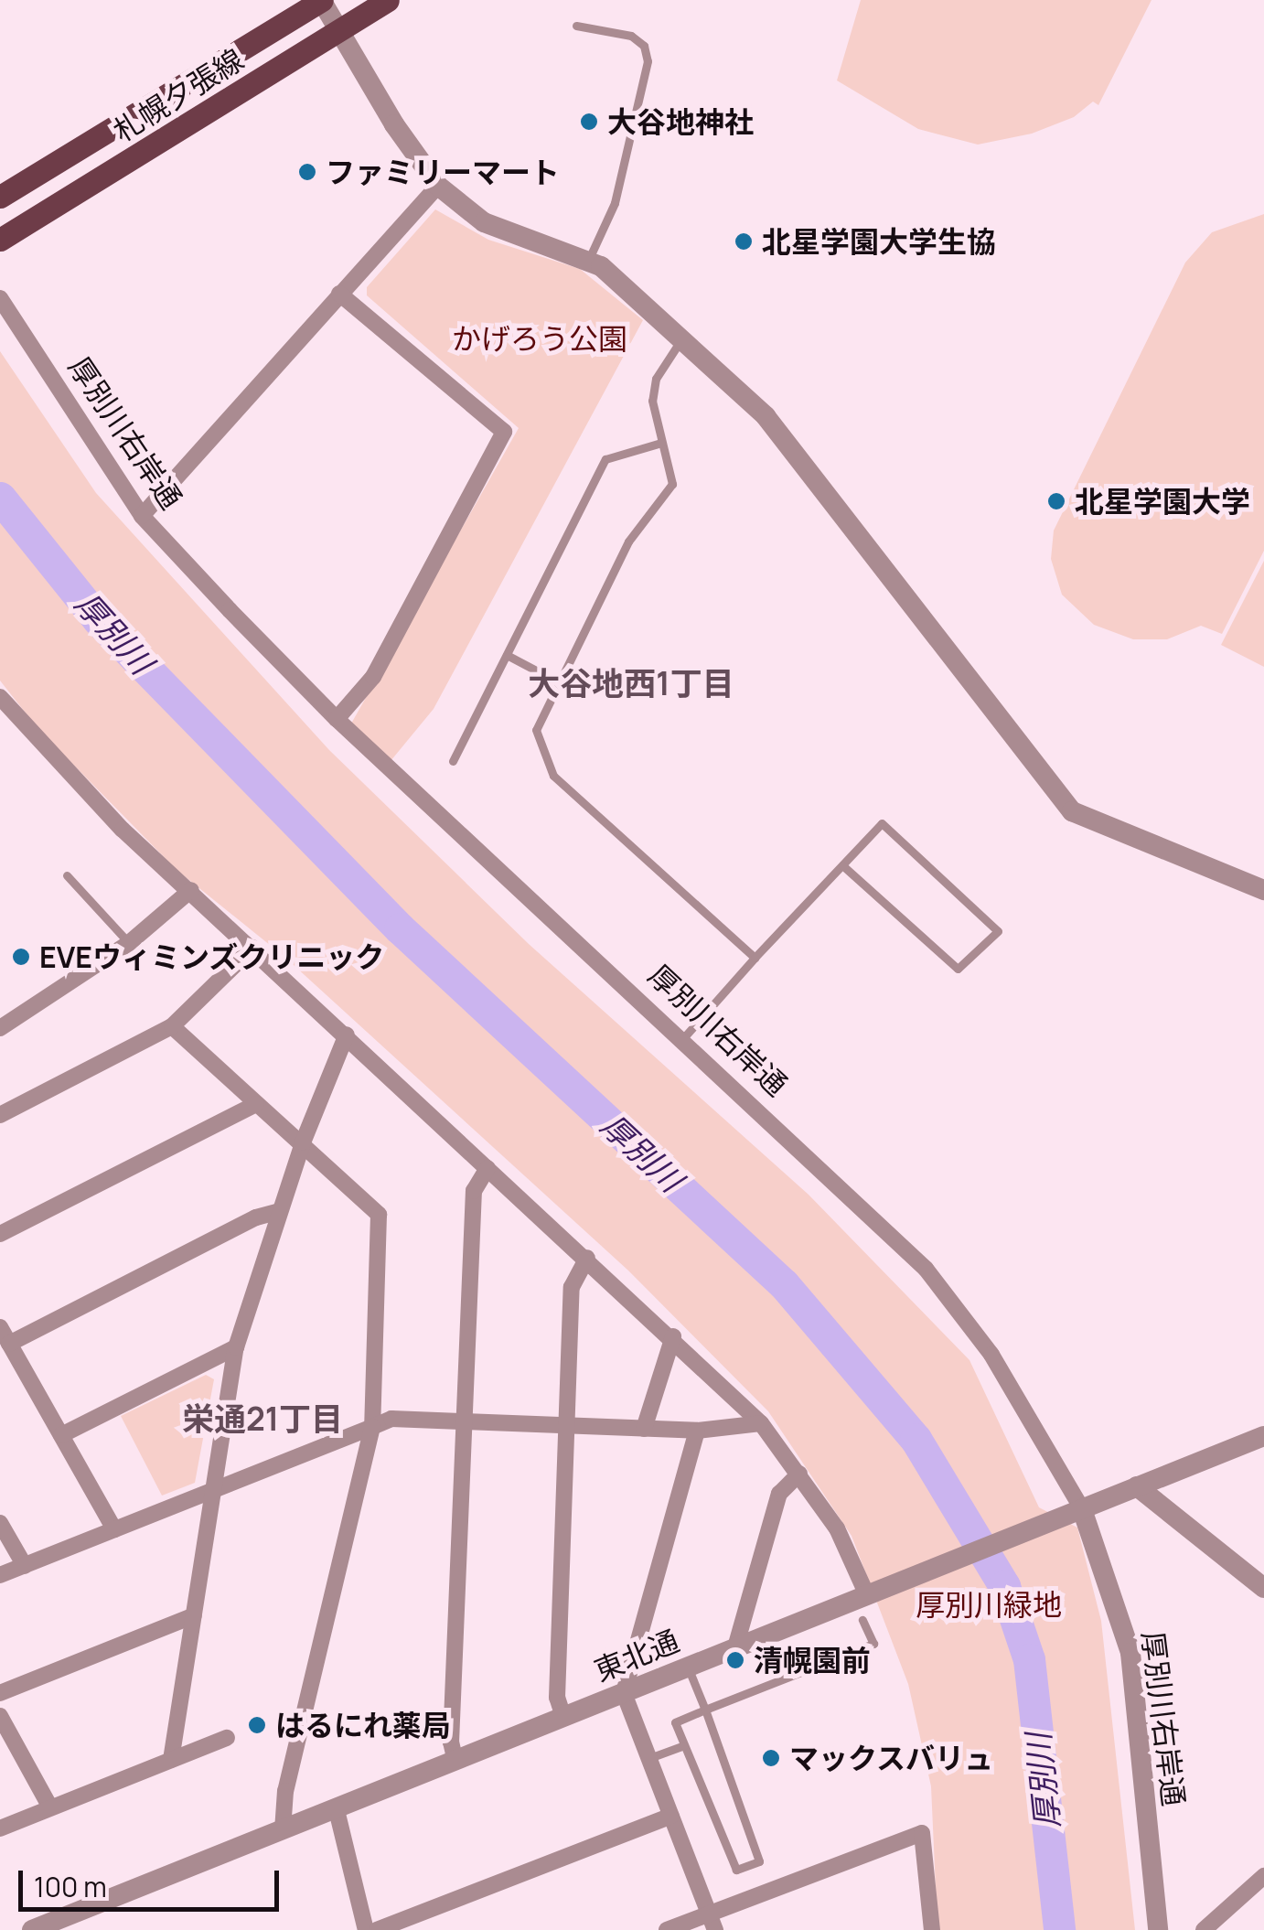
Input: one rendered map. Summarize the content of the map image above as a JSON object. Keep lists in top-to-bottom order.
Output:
{
  "streets": {
    "main road": ["札幌夕張線"],
    "street": ["厚別川右岸通", "東北通"]
  },
  "crossings": [
    ["厚別川右岸通", "東北通"]
  ],
  "districts": ["大谷地西1丁目", "栄通21丁目"],
  "water": ["厚別川"],
  "parks": ["かげろう公園", "厚別川緑地"],
  "places": [
    "大谷地神社",
    "ファミリーマート",
    "北星学園大学生協",
    "北星学園大学",
    "EVEウィミンズクリニック",
    "清幌園前",
    "はるにれ薬局",
    "マックスバリュ"
  ],
  "scale_bar": "100 m"
}
